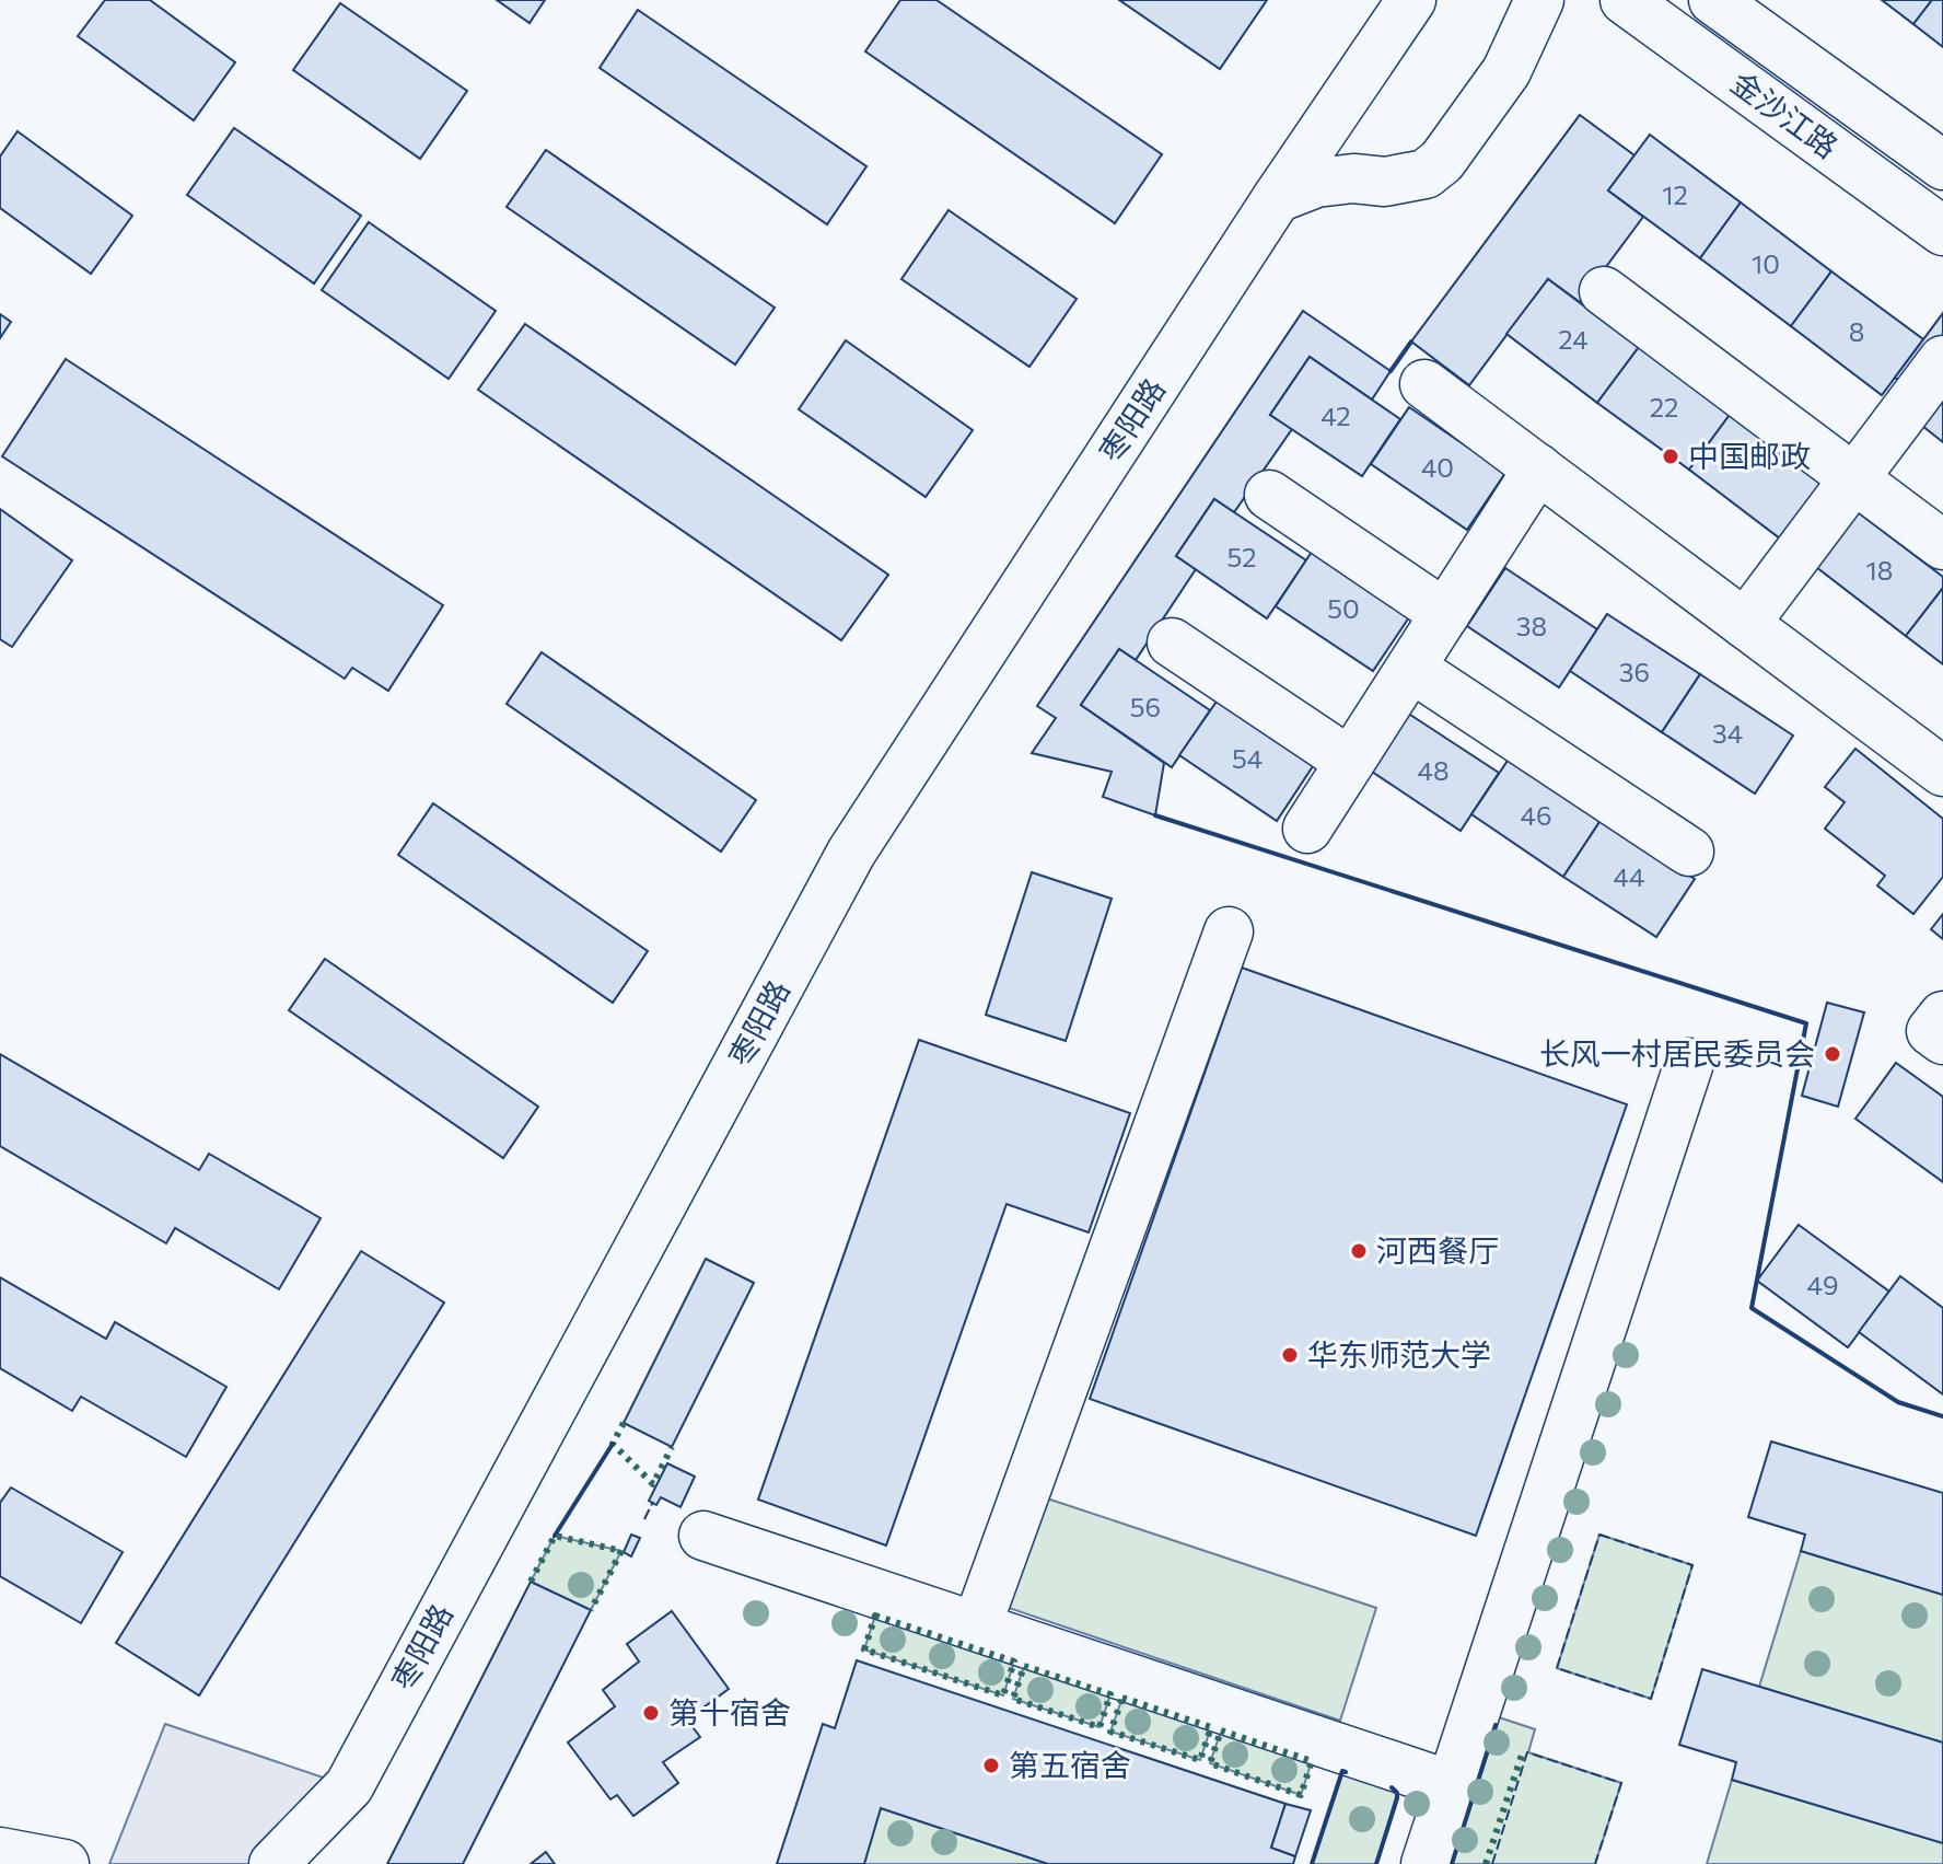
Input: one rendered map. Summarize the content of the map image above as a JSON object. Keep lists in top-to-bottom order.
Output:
{
  "streets": {
    "street": ["金沙江路", "枣阳路"]
  },
  "places": [
    "中国邮政",
    "长风一村居民委员会",
    "河西餐厅",
    "华东师范大学",
    "第十宿舍",
    "第五宿舍"
  ],
  "house_numbers": [
    "12",
    "10",
    "8",
    "24",
    "22",
    "42",
    "40",
    "52",
    "18",
    "50",
    "38",
    "36",
    "56",
    "34",
    "54",
    "48",
    "46",
    "44",
    "49"
  ]
}
